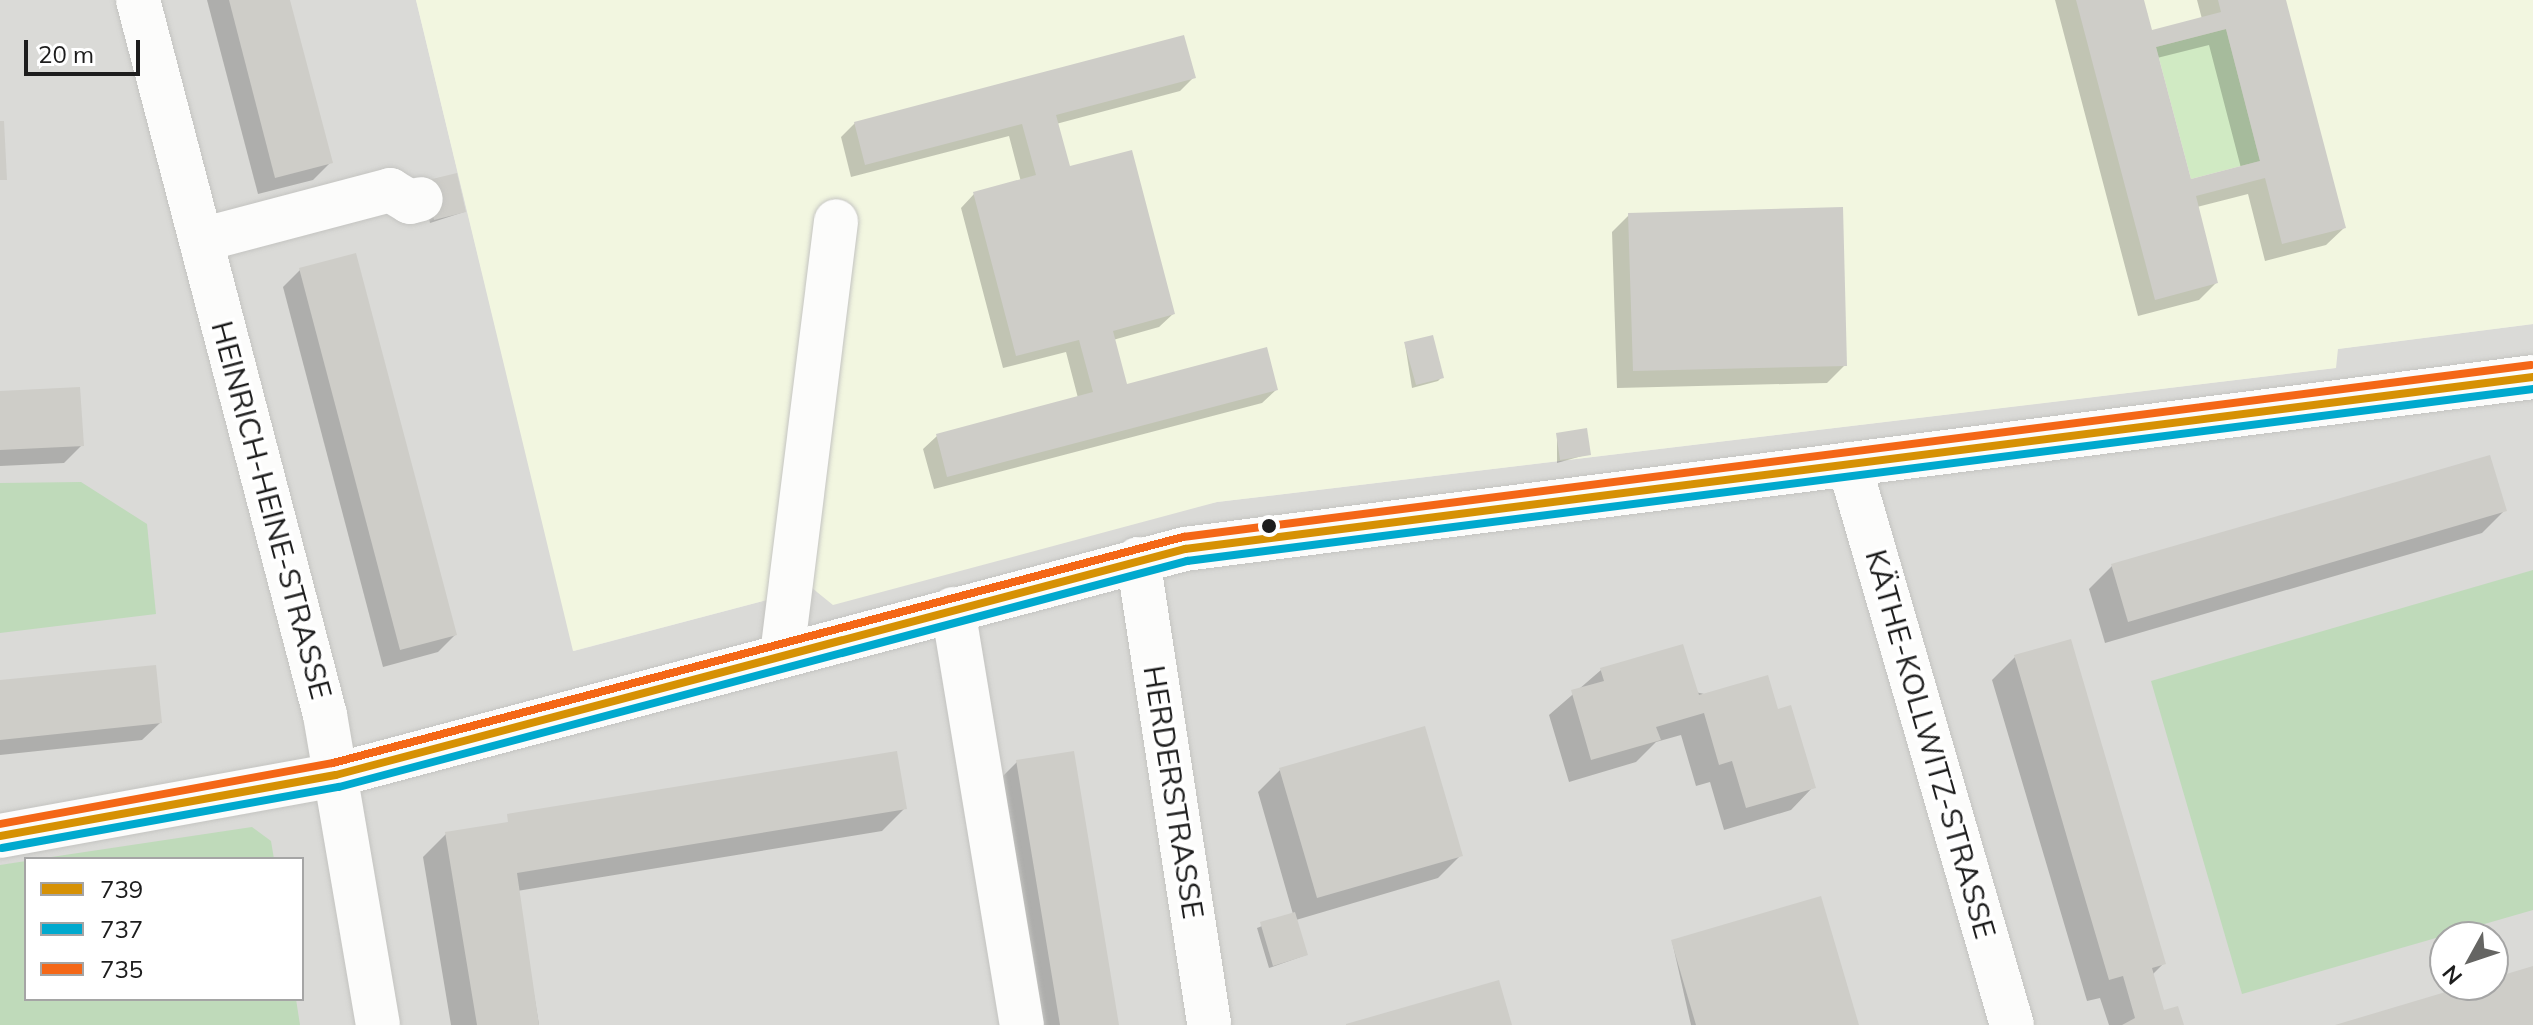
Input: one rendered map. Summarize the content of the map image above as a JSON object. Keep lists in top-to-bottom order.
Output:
{
  "streets": {
    "street": ["HEINRICH-HEINE-STRASSE", "KÄTHE-KOLLWITZ-STRASSE", "HERDERSTRASSE"]
  },
  "lines": ["transit line 735", "transit line 739", "transit line 737"],
  "legend": ["739", "737", "735"],
  "scale_bar": "20 m",
  "north": "bottom left"
}
